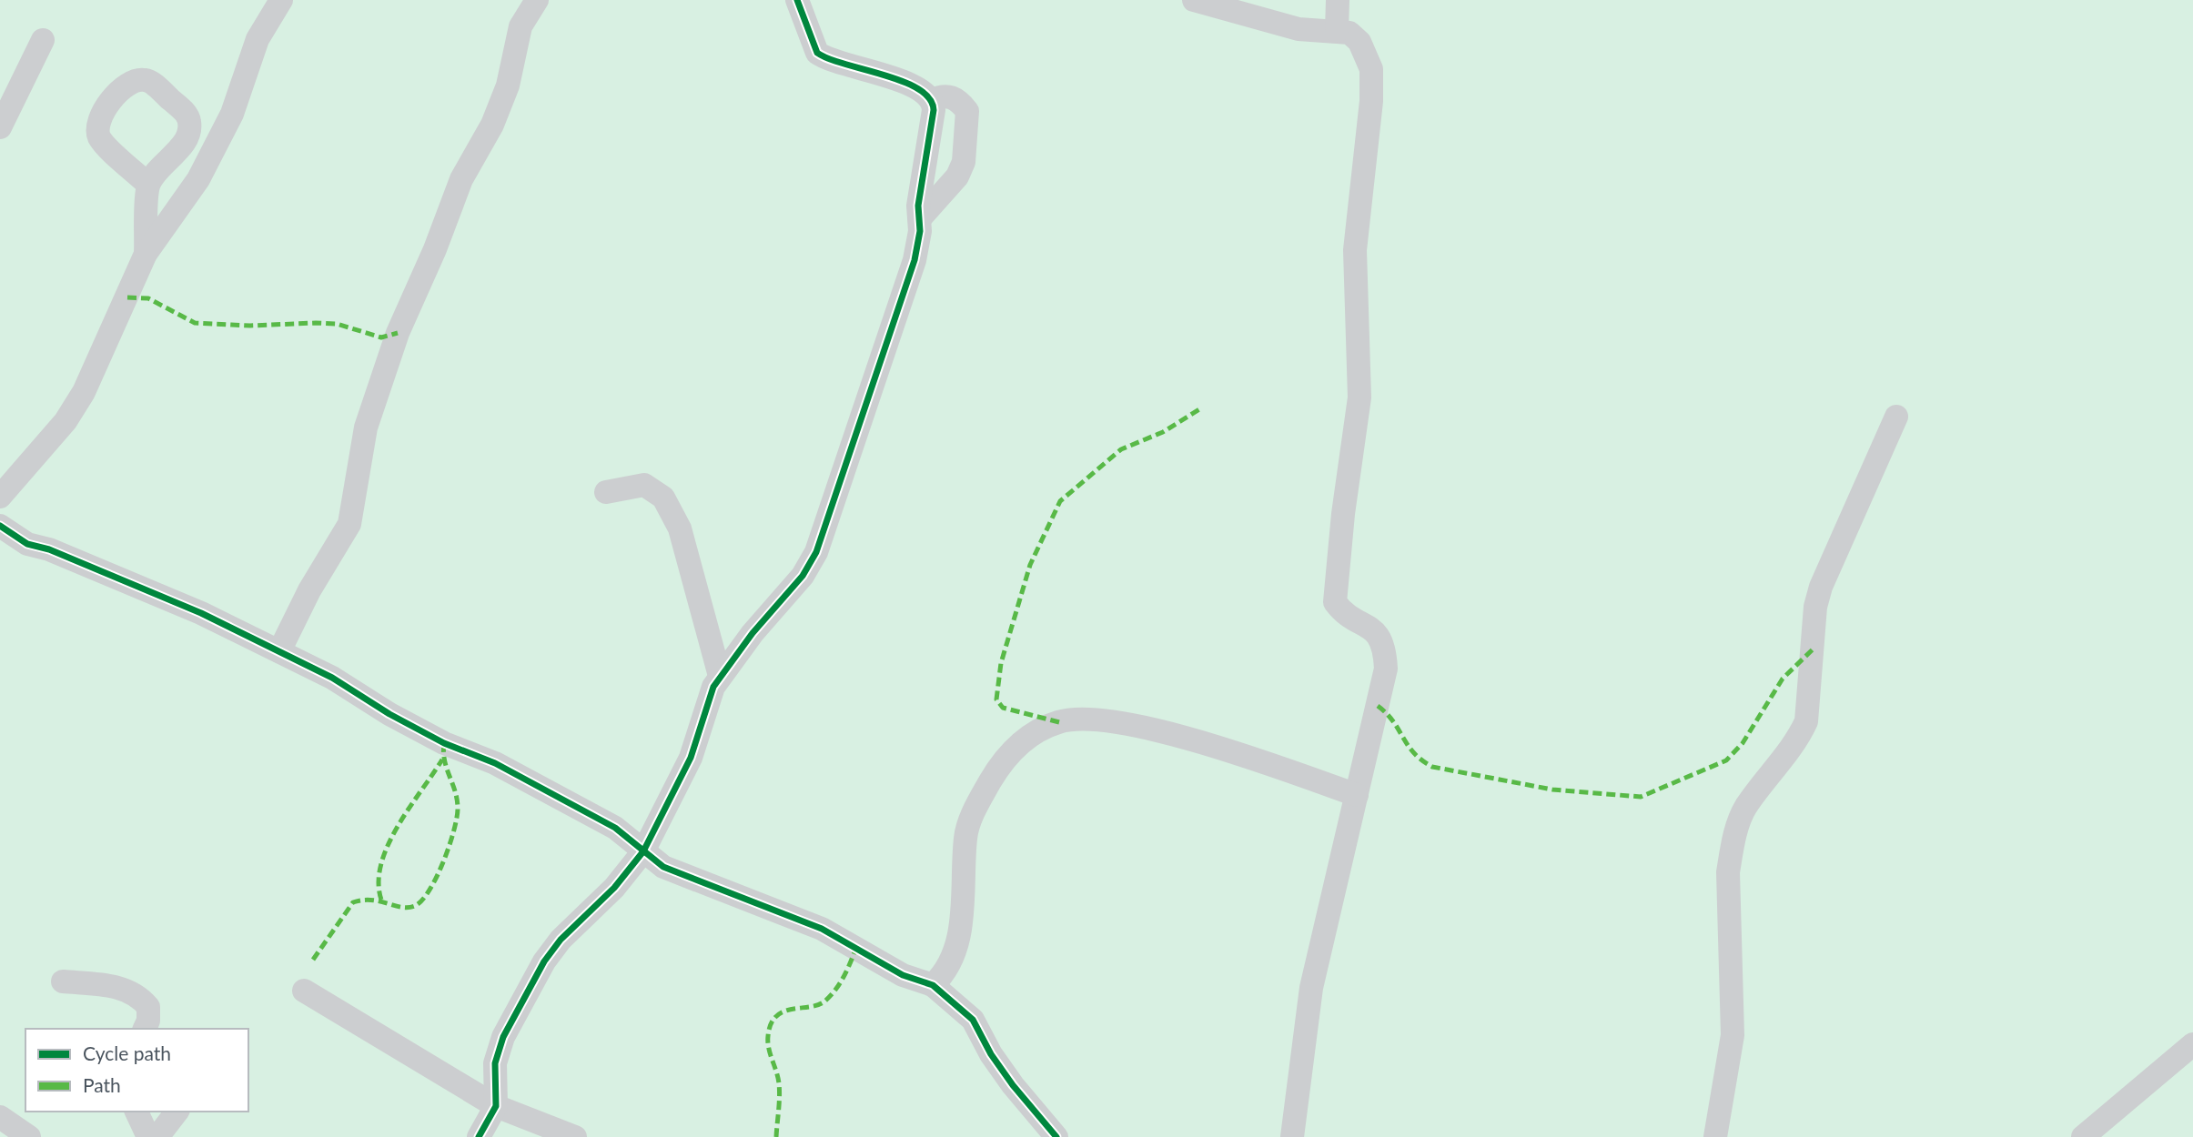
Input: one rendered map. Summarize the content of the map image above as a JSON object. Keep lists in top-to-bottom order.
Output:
{
  "legend": ["Cycle path", "Path"]
}
